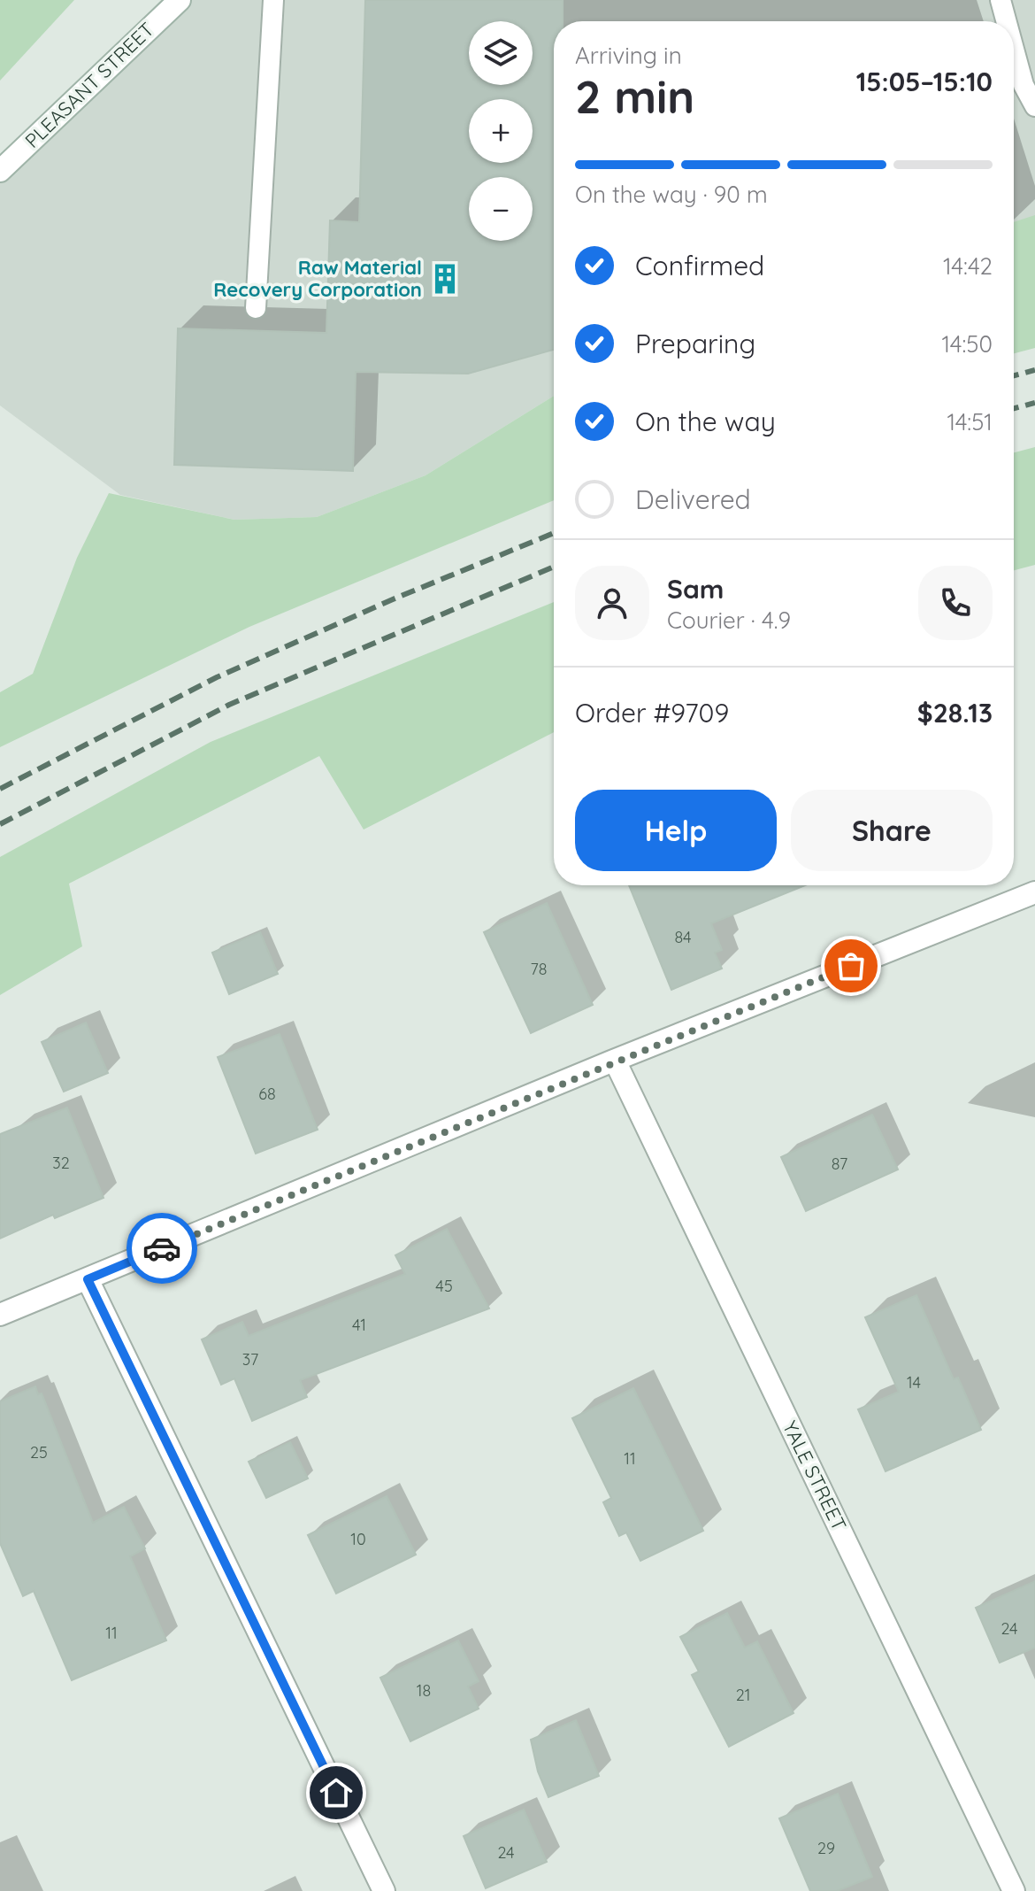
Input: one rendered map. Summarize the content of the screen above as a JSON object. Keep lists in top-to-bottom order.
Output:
{
  "streets": {
    "street": ["PLEASANT STREET", "YALE STREET"]
  },
  "places": {
    "building": ["Raw Material Recovery Corporation"]
  },
  "house_numbers": [
    "84",
    "78",
    "68",
    "32",
    "87",
    "45",
    "41",
    "37",
    "14",
    "25",
    "11",
    "10",
    "24",
    "11",
    "18",
    "21",
    "29",
    "24"
  ],
  "page": {
    "map_buttons": ["+", "−"],
    "heading": ["2 min", "Arriving in", "15:05–15:10"],
    "panel": [
      "Sam",
      "Courier · 4.9",
      "Order #9709",
      "$28.13"
    ],
    "bar": "On the way · 90 m",
    "list": [
      ["Confirmed", "14:42"],
      ["Preparing", "14:50"],
      ["On the way", "14:51"],
      "Delivered"
    ],
    "buttons": ["Help", "Share"]
  }
}
